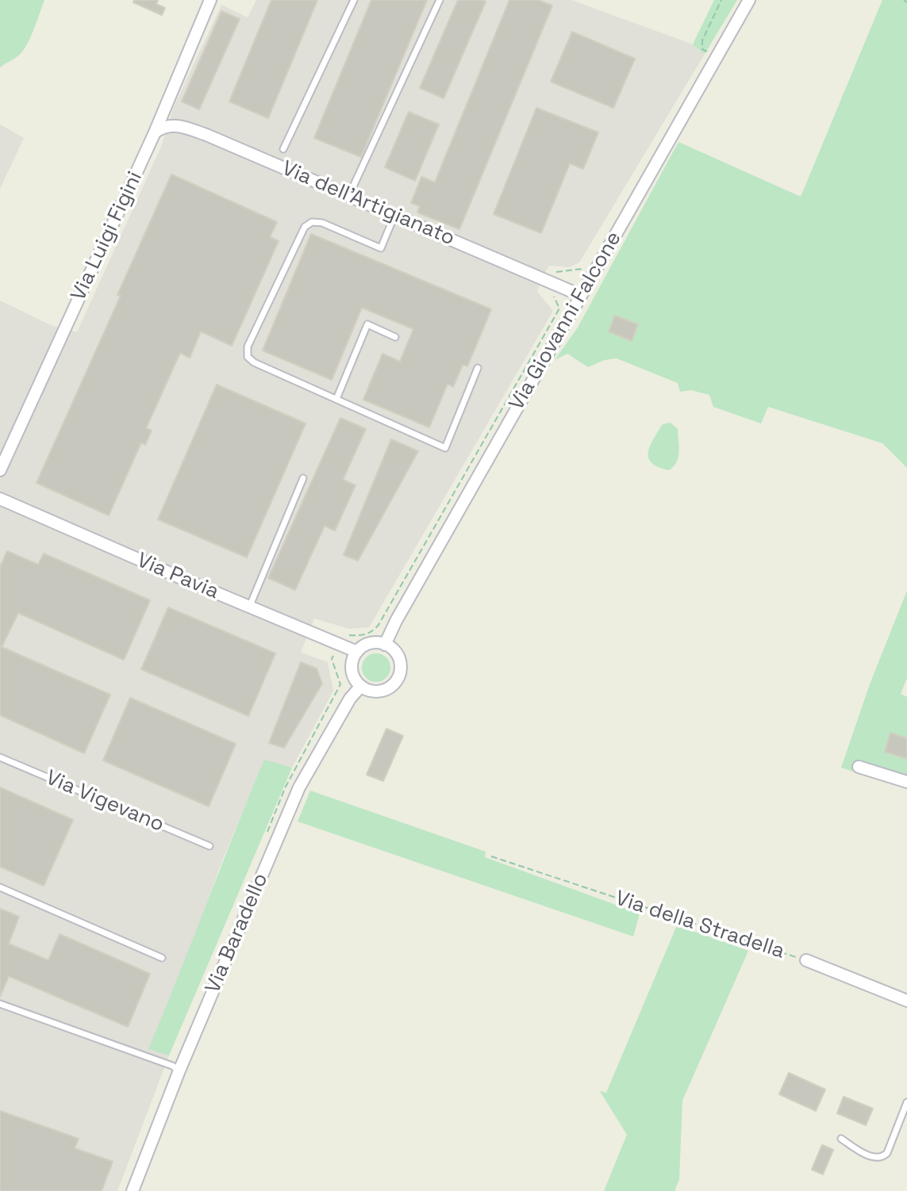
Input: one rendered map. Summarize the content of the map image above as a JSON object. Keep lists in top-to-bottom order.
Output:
{
  "streets": {
    "street": [
      "Via dell'Artigianato",
      "Via Luigi Figini",
      "Via Giovanni Falcone",
      "Via Pavia",
      "Via della Stradella",
      "Via Baradello"
    ],
    "lane": ["Via Vigevano"]
  },
  "crossings": [
    ["Via dell'Artigianato", "Via Luigi Figini"],
    ["Via dell'Artigianato", "Via Giovanni Falcone"],
    ["Via Giovanni Falcone", "Via Pavia"],
    ["Via Giovanni Falcone", "Via Baradello"],
    ["Via Pavia", "Via Baradello"]
  ]
}
